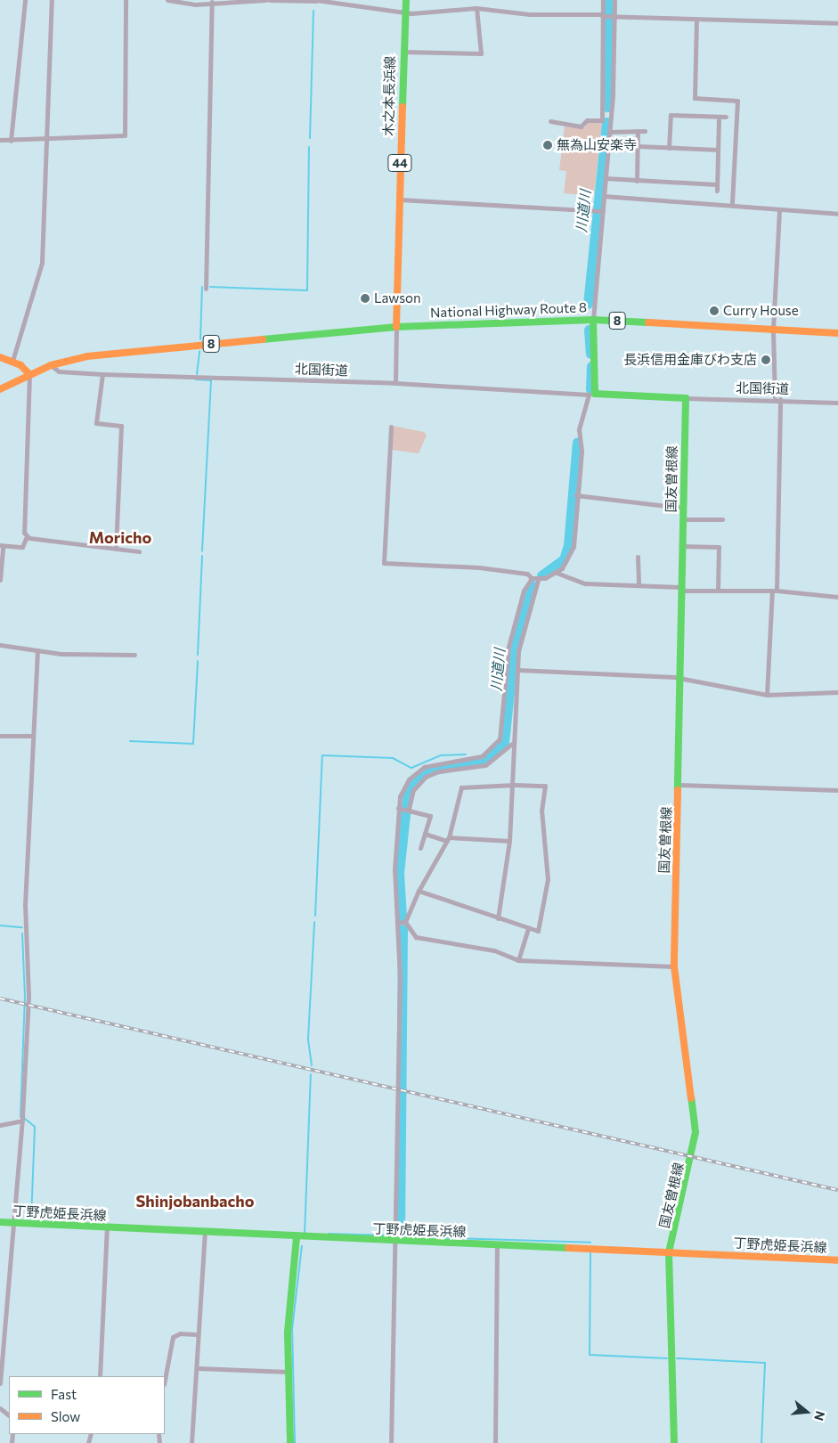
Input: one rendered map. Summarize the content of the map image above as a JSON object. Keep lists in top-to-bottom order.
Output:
{
  "streets": {
    "main road": [
      "木之本長浜線",
      "44",
      "National Highway Route 8",
      "8",
      "国友曽根線",
      "丁野虎姫長浜線"
    ],
    "street": ["北国街道"]
  },
  "crossings": [
    ["木之本長浜線", "National Highway Route 8"],
    ["National Highway Route 8", "北国街道"],
    ["北国街道", "国友曽根線"],
    ["国友曽根線", "丁野虎姫長浜線"]
  ],
  "districts": ["Moricho", "Shinjobanbacho"],
  "water": ["川道川"],
  "places": [
    "無為山安楽寺",
    "Lawson",
    "Curry House",
    "長浜信用金庫びわ支店"
  ],
  "legend": ["Fast", "Slow"],
  "north": "right"
}
